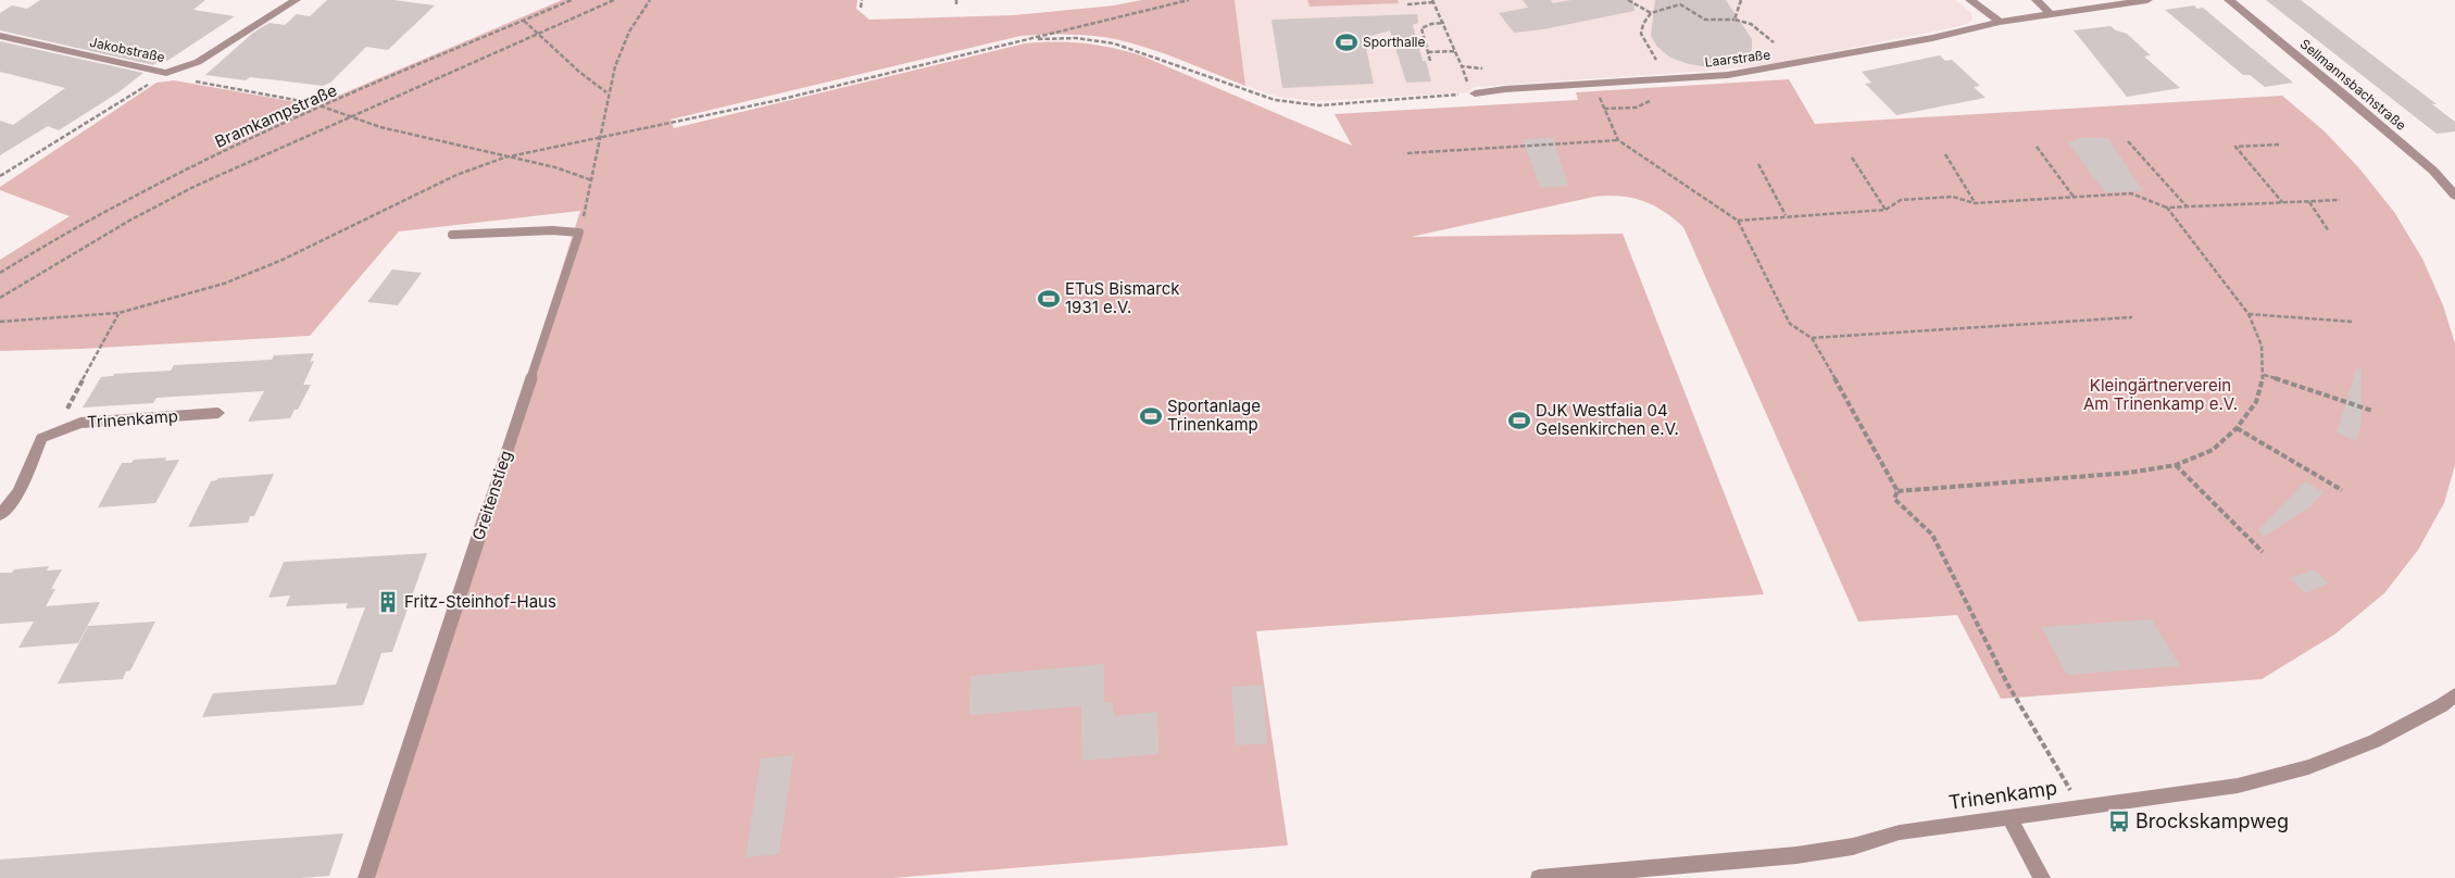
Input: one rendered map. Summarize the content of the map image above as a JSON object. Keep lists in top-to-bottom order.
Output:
{
  "streets": {
    "street": [
      "Jakobstraße",
      "Laarstraße",
      "Sellmannsbachstraße",
      "Trinenkamp",
      "Greitenstieg"
    ],
    "path": ["Bramkampstraße"]
  },
  "parks": ["Kleingärtnerverein Am Trinenkamp e.V."],
  "places": {
    "sports": [
      "Sporthalle",
      "ETuS Bismarck 1931 e.V.",
      "Sportanlage Trinenkamp",
      "DJK Westfalia 04 Gelsenkirchen e.V."
    ],
    "building": ["Fritz-Steinhof-Haus"],
    "bus stop": ["Brockskampweg"]
  }
}
